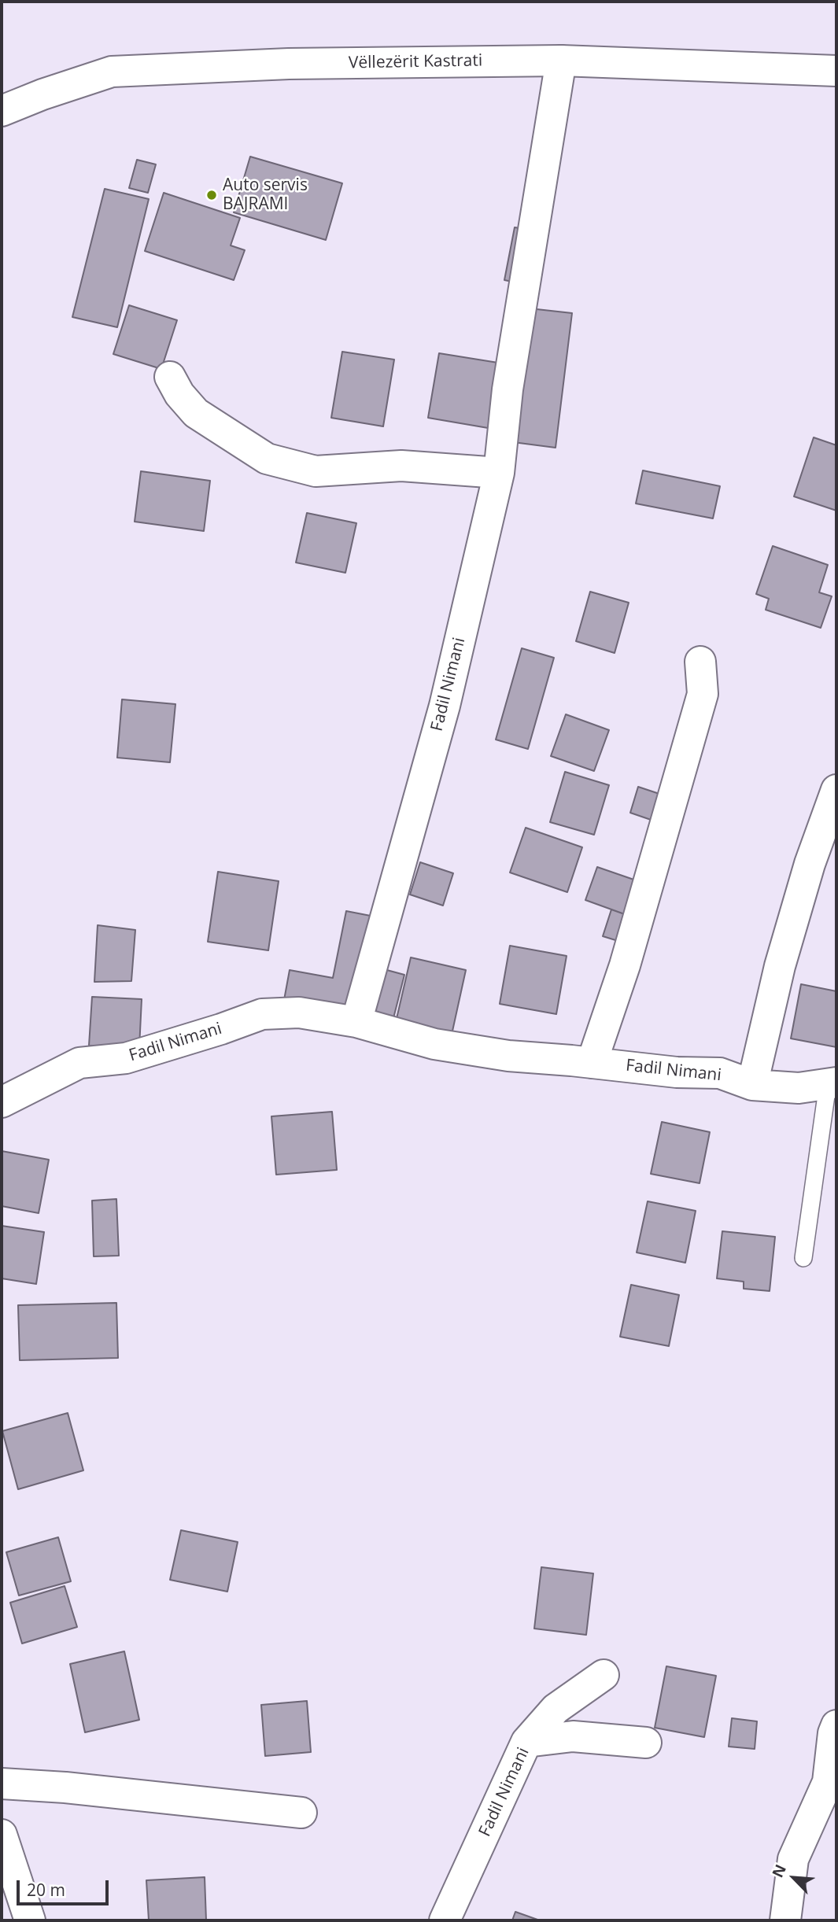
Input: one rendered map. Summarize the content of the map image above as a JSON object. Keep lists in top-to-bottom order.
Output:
{
  "streets": {
    "street": ["Vëllezërit Kastrati", "Fadil Nimani"]
  },
  "crossings": [
    ["Vëllezërit Kastrati", "Fadil Nimani"]
  ],
  "places": ["Auto servis BAJRAMI"],
  "scale_bar": "20 m",
  "north": "top left"
}
